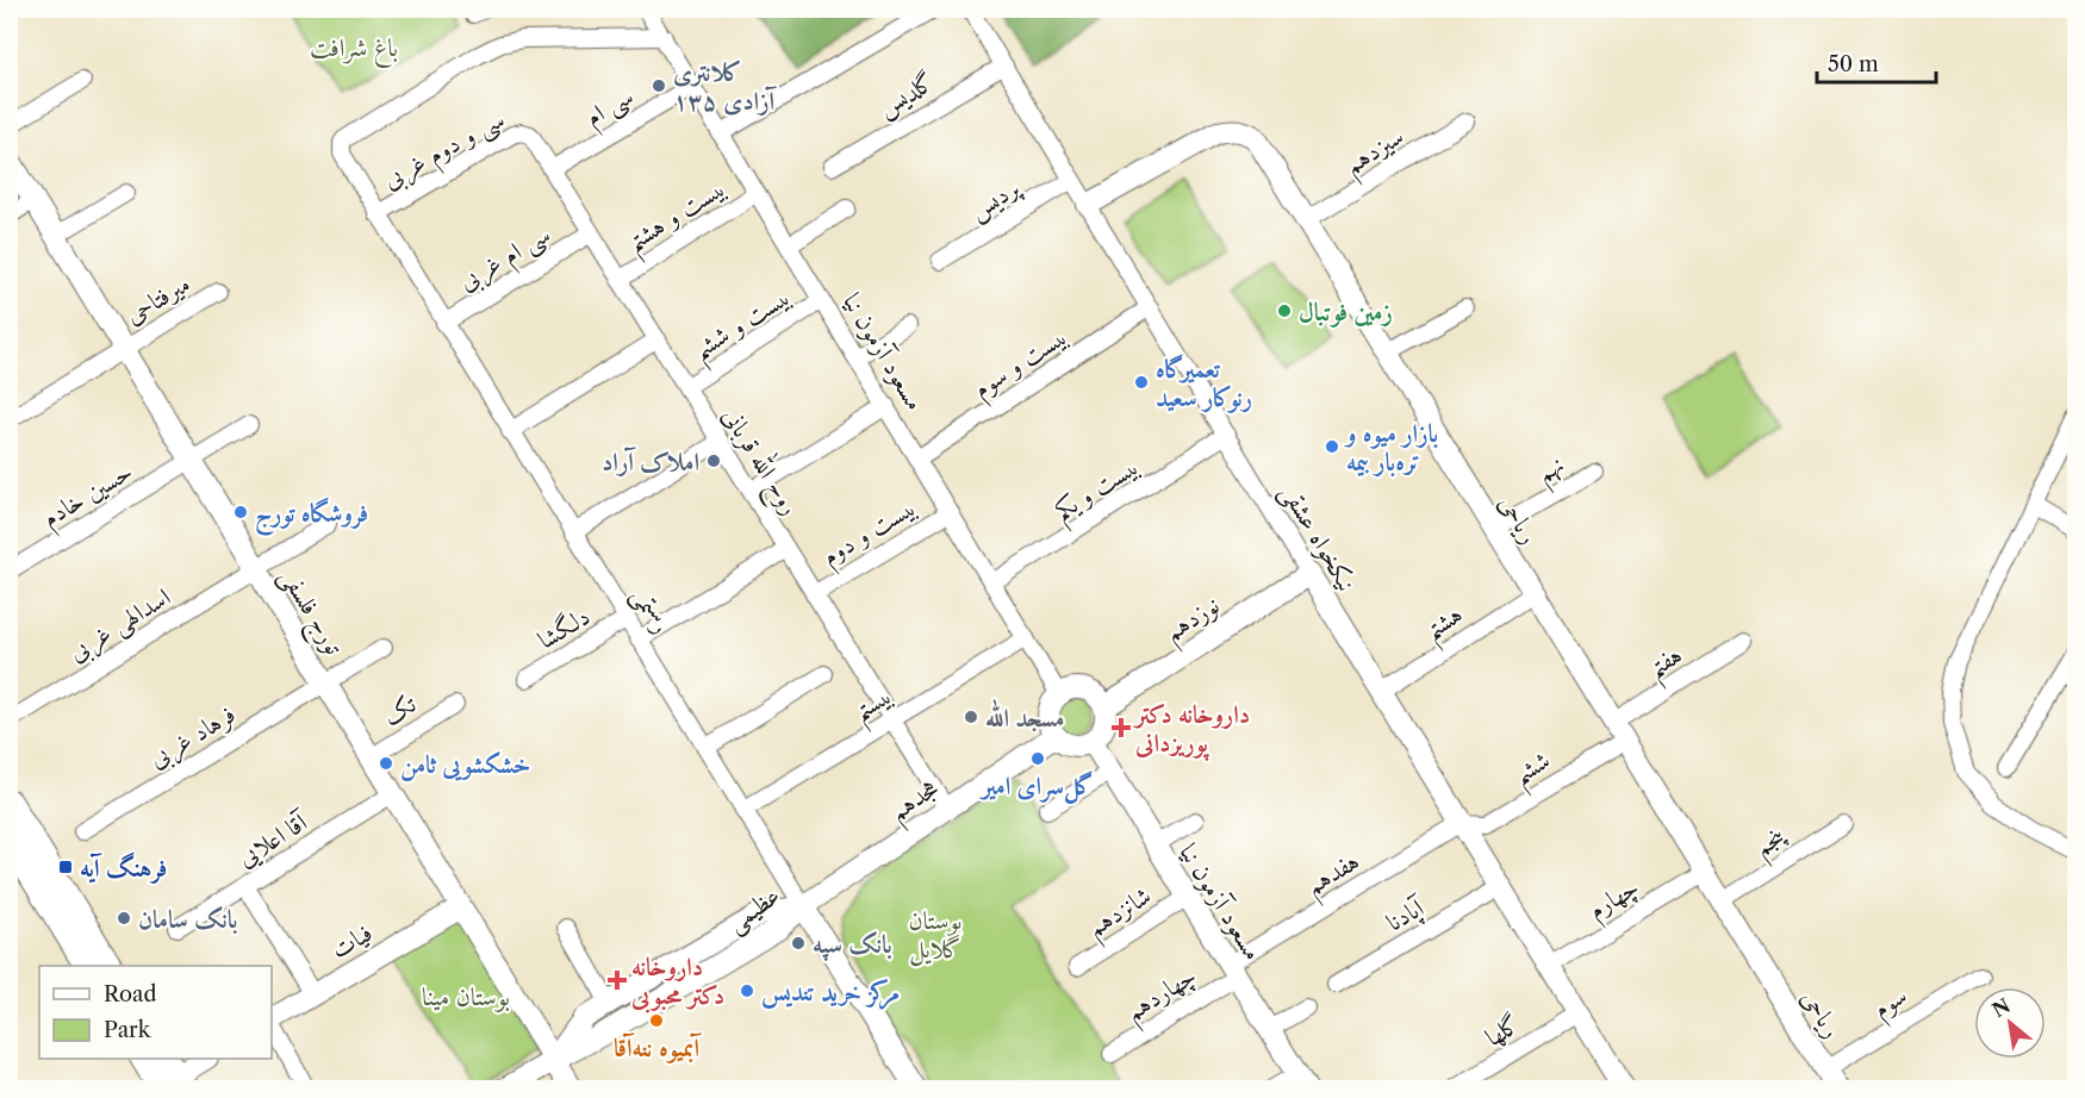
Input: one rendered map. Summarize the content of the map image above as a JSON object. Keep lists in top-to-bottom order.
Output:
{
  "streets": {
    "street": [
      "گلدیس",
      "سی ام",
      "سی و دوم غربی",
      "سیزدهم",
      "پردیس",
      "بیست و هشتم",
      "سی ام غربی",
      "میرفتاحی",
      "بیست و ششم",
      "مسعود آزمون نیا",
      "بیست و سوم",
      "روح الله قربانی",
      "نهم",
      "بیست و یکم",
      "حسین خادم",
      "ریاحی",
      "بیست و دوم",
      "نیکخواه عشقی",
      "رستمی",
      "تورج فلسفی",
      "نوزدهم",
      "هشتم",
      "اسدالهی غربی",
      "دلگشا",
      "هفتم",
      "بیستم",
      "تک",
      "فرهاد غربی",
      "ششم",
      "هجدهم",
      "آقا اعلایی",
      "پنجم",
      "هفدهم",
      "چهارم",
      "عظیمی",
      "شانزدهم",
      "آپادنا",
      "فیات",
      "چهاردهم",
      "سوم",
      "گلها"
    ]
  },
  "crossings": [
    ["گلدیس", "نیکخواه عشقی"],
    ["سی ام", "مسعود آزمون نیا"],
    ["سی ام", "روح الله قربانی"],
    ["سی و دوم غربی", "روح الله قربانی"],
    ["سی و دوم غربی", "رستمی"],
    ["سیزدهم", "ریاحی"],
    ["پردیس", "نیکخواه عشقی"],
    ["بیست و هشتم", "مسعود آزمون نیا"],
    ["بیست و هشتم", "روح الله قربانی"],
    ["سی ام غربی", "روح الله قربانی"],
    ["سی ام غربی", "رستمی"],
    ["میرفتاحی", "تورج فلسفی"],
    ["بیست و ششم", "مسعود آزمون نیا"],
    ["بیست و ششم", "روح الله قربانی"],
    ["مسعود آزمون نیا", "بیست و سوم"],
    ["مسعود آزمون نیا", "بیست و یکم"],
    ["مسعود آزمون نیا", "بیست و دوم"],
    ["مسعود آزمون نیا", "رستمی"],
    ["مسعود آزمون نیا", "نوزدهم"],
    ["مسعود آزمون نیا", "بیستم"],
    ["مسعود آزمون نیا", "هجدهم"],
    ["مسعود آزمون نیا", "هفدهم"],
    ["مسعود آزمون نیا", "شانزدهم"],
    ["مسعود آزمون نیا", "چهاردهم"],
    ["بیست و سوم", "نیکخواه عشقی"],
    ["روح الله قربانی", "بیست و دوم"],
    ["روح الله قربانی", "بیستم"],
    ["روح الله قربانی", "هجدهم"],
    ["نهم", "ریاحی"],
    ["بیست و یکم", "نیکخواه عشقی"],
    ["حسین خادم", "تورج فلسفی"],
    ["ریاحی", "نیکخواه عشقی"],
    ["ریاحی", "هشتم"],
    ["ریاحی", "هفتم"],
    ["ریاحی", "ششم"],
    ["ریاحی", "پنجم"],
    ["ریاحی", "چهارم"],
    ["ریاحی", "سوم"],
    ["نیکخواه عشقی", "نوزدهم"],
    ["نیکخواه عشقی", "هشتم"],
    ["نیکخواه عشقی", "ششم"],
    ["نیکخواه عشقی", "هفدهم"],
    ["نیکخواه عشقی", "چهارم"],
    ["نیکخواه عشقی", "آپادنا"],
    ["نیکخواه عشقی", "گلها"],
    ["رستمی", "دلگشا"],
    ["رستمی", "بیستم"],
    ["رستمی", "هجدهم"],
    ["رستمی", "عظیمی"],
    ["تورج فلسفی", "اسدالهی غربی"],
    ["تورج فلسفی", "تک"],
    ["تورج فلسفی", "فرهاد غربی"],
    ["تورج فلسفی", "آقا اعلایی"],
    ["تورج فلسفی", "عظیمی"],
    ["تورج فلسفی", "فیات"],
    ["نوزدهم", "هجدهم"],
    ["هفتم", "ششم"],
    ["ششم", "هفدهم"],
    ["هجدهم", "عظیمی"],
    ["هفدهم", "چهاردهم"]
  ],
  "parks": ["باغ شرافت", "بوستان گلایل", "بوستان مینا"],
  "places": {
    "other": [
      "کلانتری ۱۳۵ آزادی",
      "زمین فوتبال",
      "تعمیرگاه رنوکار سعید",
      "بازار میوه و تره‌بار بیمه",
      "املاک آراد",
      "فروشگاه تورج",
      "مسجد الله",
      "گل‌سرای امیر",
      "خشکشویی ثامن",
      "بانک سامان",
      "بانک سپه",
      "مرکز خرید تندیس",
      "آبمیوه ننه‌آقا"
    ],
    "health": ["داروخانه دکتر پوریزدانی", "داروخانه دکتر محبوبی"],
    "transit": ["فرهنگ آیه"]
  },
  "legend": ["Road", "Park"],
  "scale_bar": "50 m",
  "north": "top left"
}
